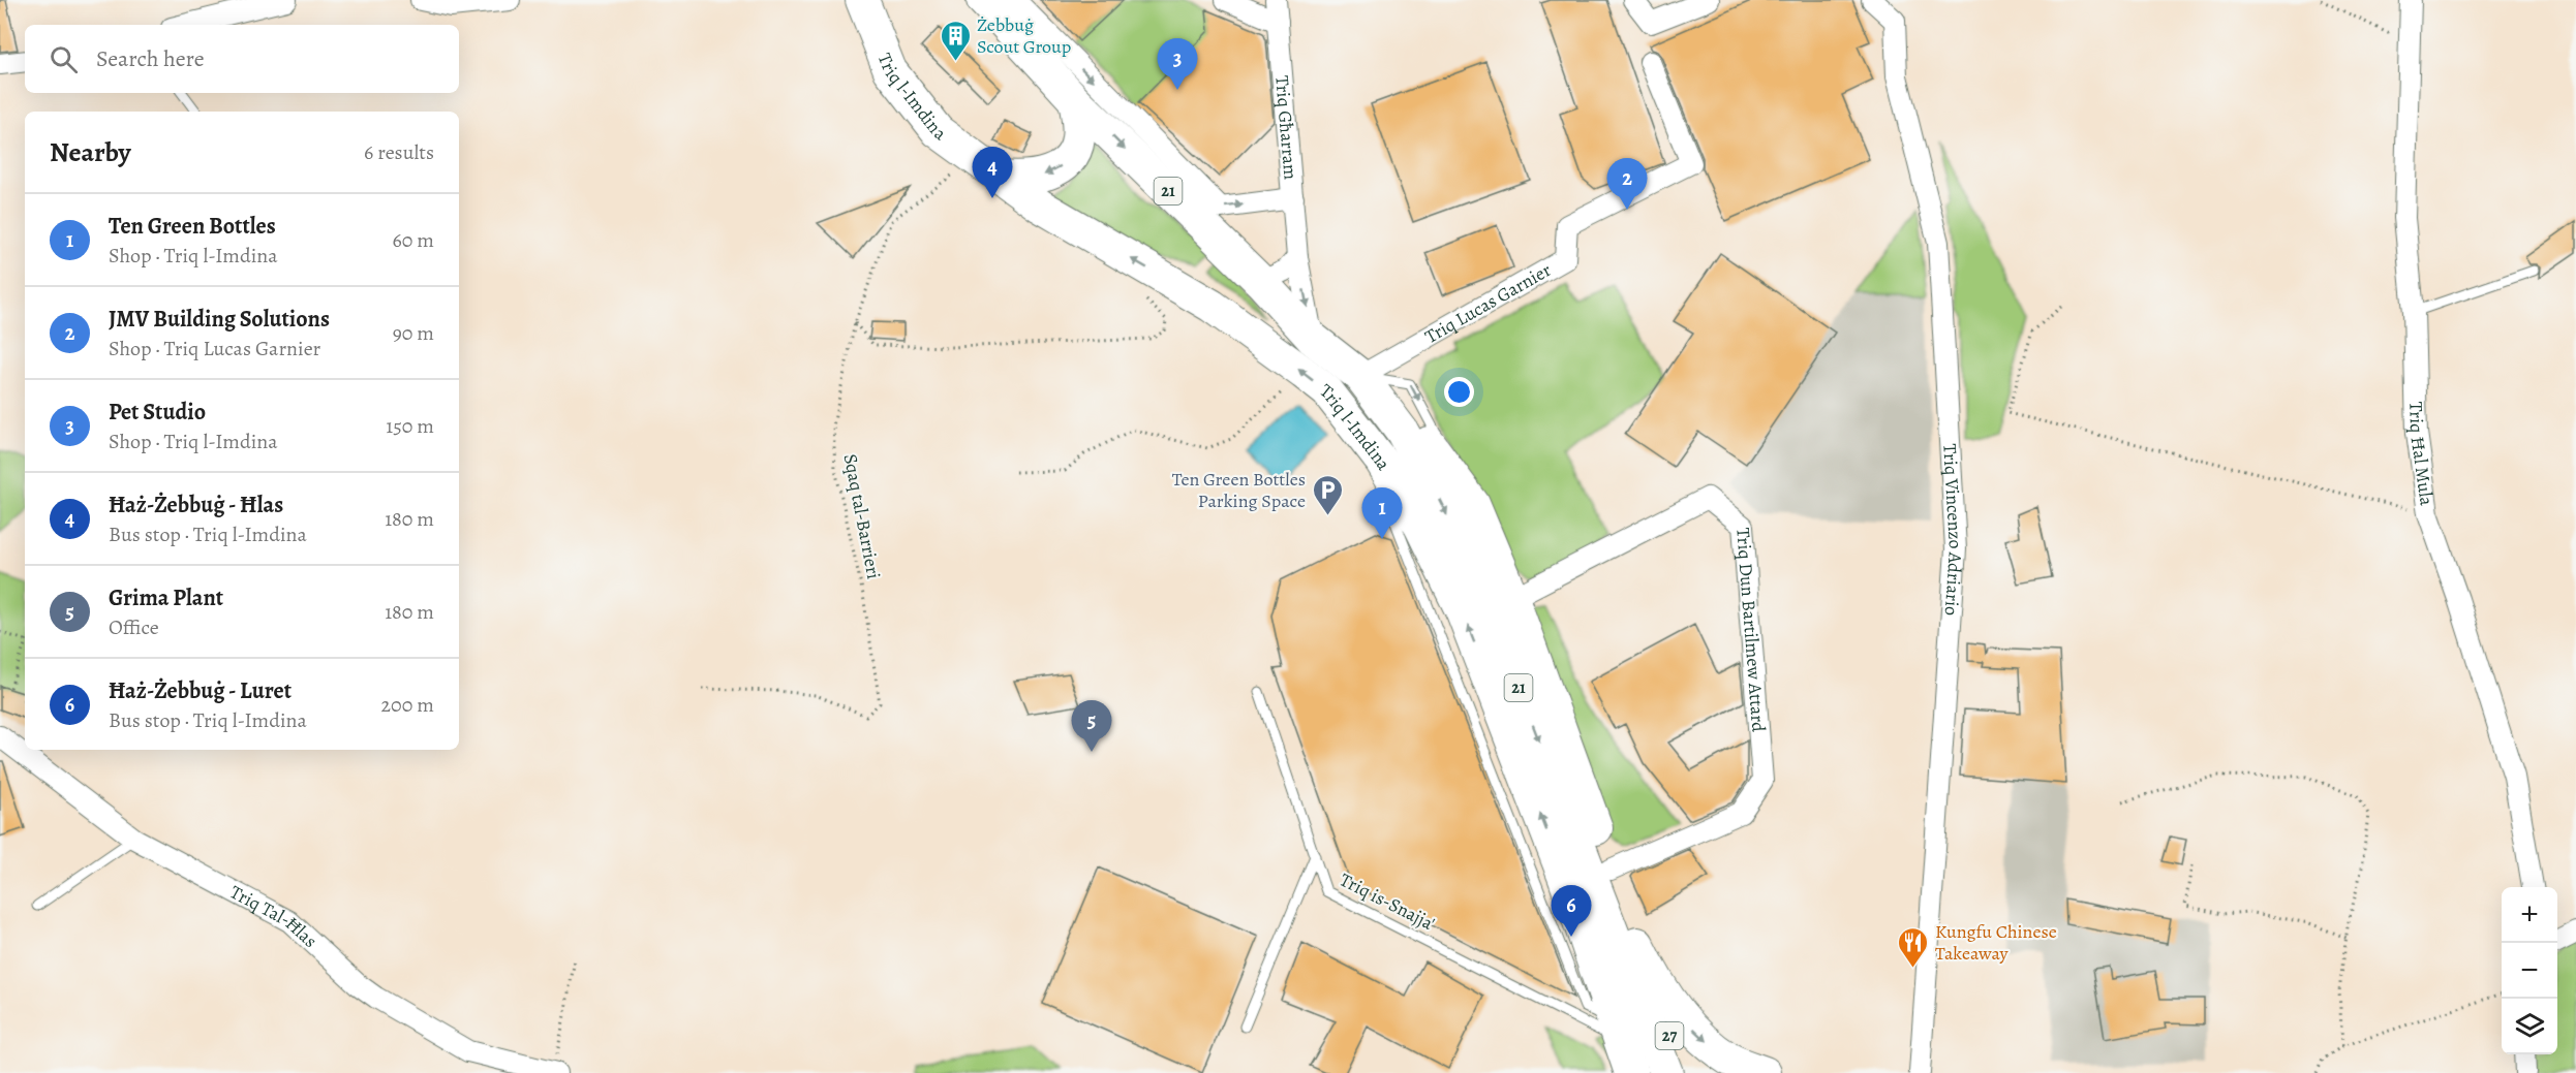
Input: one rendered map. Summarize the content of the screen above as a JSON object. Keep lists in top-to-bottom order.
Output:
{
  "streets": {
    "highway": ["Triq l-Imdina", "21", "27"],
    "street": [
      "Triq Għarram",
      "Triq Lucas Garnier",
      "Triq Ħal Mula",
      "Triq Vincenzo Adriario",
      "Triq Dun Bartilmew Attard",
      "Triq Tal-Ħlas"
    ],
    "lane": ["Triq is-Snajja'"],
    "path": ["Sqaq tal-Barrieri"]
  },
  "crossings": [
    ["Triq l-Imdina", "Triq Għarram"],
    ["Triq l-Imdina", "Triq Lucas Garnier"],
    ["Triq l-Imdina", "Sqaq tal-Barrieri"],
    ["Triq l-Imdina", "Triq is-Snajja'"],
    ["Triq l-Imdina", "27"]
  ],
  "places": {
    "building": ["Żebbuġ Scout Group"],
    "parking": ["Ten Green Bottles Parking Space"],
    "restaurant": ["Kungfu Chinese Takeaway"]
  },
  "page": {
    "search": "Search here",
    "pins": [
      "3",
      "4",
      "2",
      "1",
      "5",
      "6"
    ],
    "heading": ["Nearby", "6 results"],
    "list": [
      {
        "mark": "1",
        "name": "Ten Green Bottles",
        "note": "Shop · Triq l-Imdina",
        "value": "60 m"
      },
      {
        "mark": "2",
        "name": "JMV Building Solutions",
        "note": "Shop · Triq Lucas Garnier",
        "value": "90 m"
      },
      {
        "mark": "3",
        "name": "Pet Studio",
        "note": "Shop · Triq l-Imdina",
        "value": "150 m"
      },
      {
        "mark": "4",
        "name": "Ħaż-Żebbuġ - Ħlas",
        "note": "Bus stop · Triq l-Imdina",
        "value": "180 m"
      },
      {
        "mark": "5",
        "name": "Grima Plant",
        "note": "Office",
        "value": "180 m"
      },
      {
        "mark": "6",
        "name": "Ħaż-Żebbuġ - Luret",
        "note": "Bus stop · Triq l-Imdina",
        "value": "200 m"
      }
    ],
    "map_buttons": ["+", "−"]
  }
}
